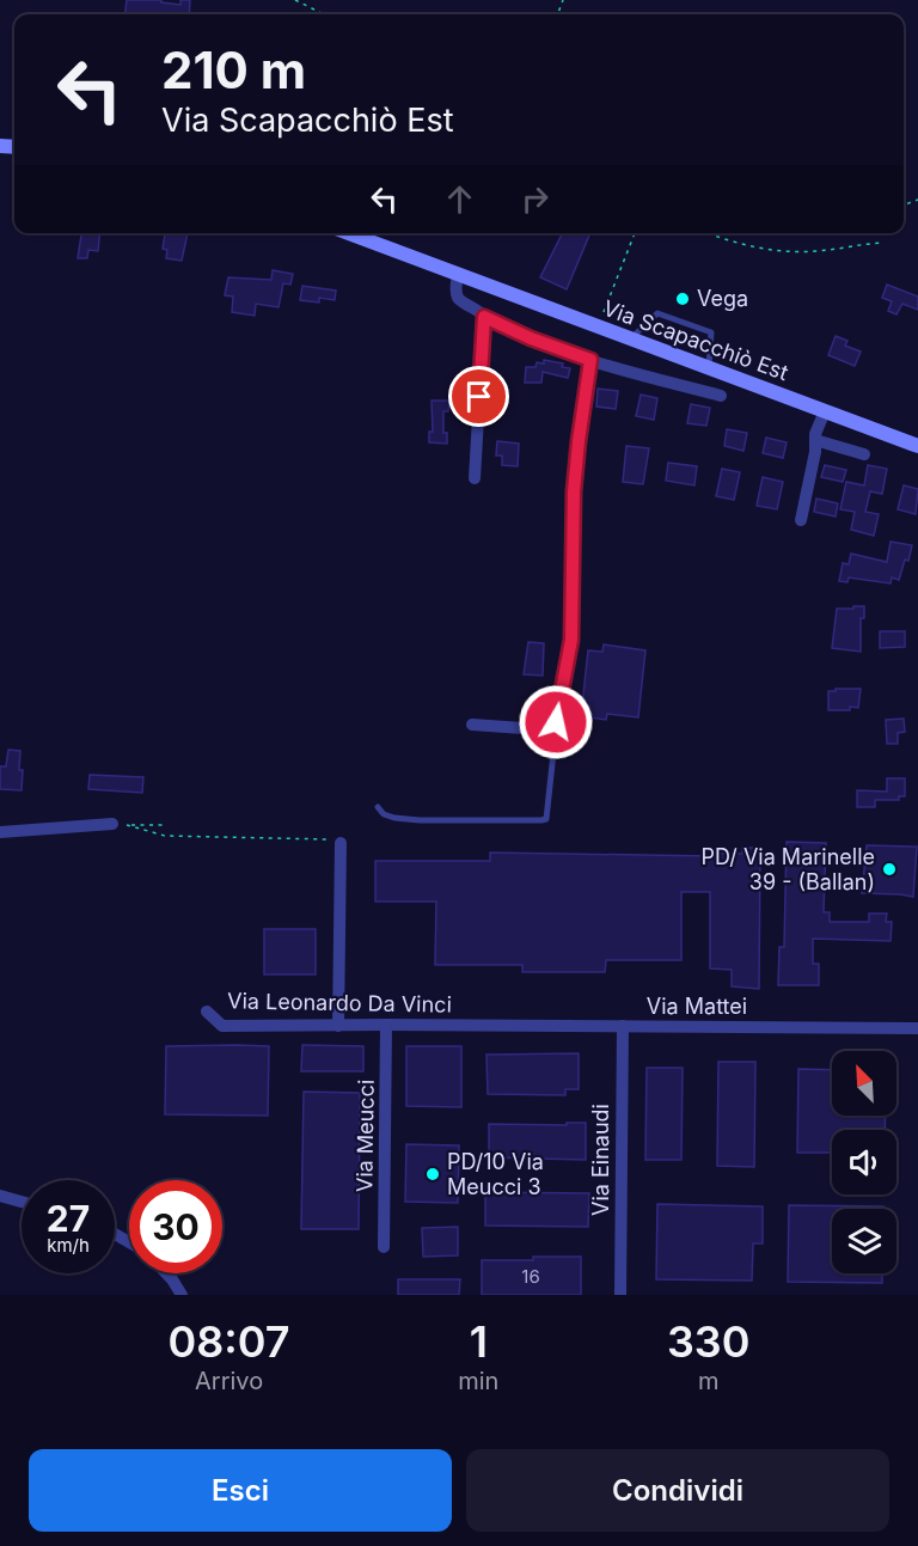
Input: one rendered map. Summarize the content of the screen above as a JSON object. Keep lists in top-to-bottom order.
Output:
{
  "streets": {
    "main road": ["Via Scapacchiò Est"],
    "street": [
      "Via Leonardo Da Vinci",
      "Via Mattei",
      "Via Meucci",
      "Via Einaudi"
    ]
  },
  "crossings": [
    ["Via Leonardo Da Vinci", "Via Mattei"],
    ["Via Leonardo Da Vinci", "Via Meucci"],
    ["Via Mattei", "Via Einaudi"]
  ],
  "places": ["Vega", "PD/ Via Marinelle 39 - (Ballan)", "PD/10 Via Meucci 3"],
  "house_numbers": ["16"],
  "north": "top left",
  "page": {
    "turn": ["210 m", "Via Scapacchiò Est"],
    "speed": "27 km/h",
    "limit": "30",
    "eta": [
      "08:07",
      "Arrivo",
      "1",
      "min",
      "330",
      "m"
    ],
    "buttons": ["Esci", "Condividi"]
  }
}
